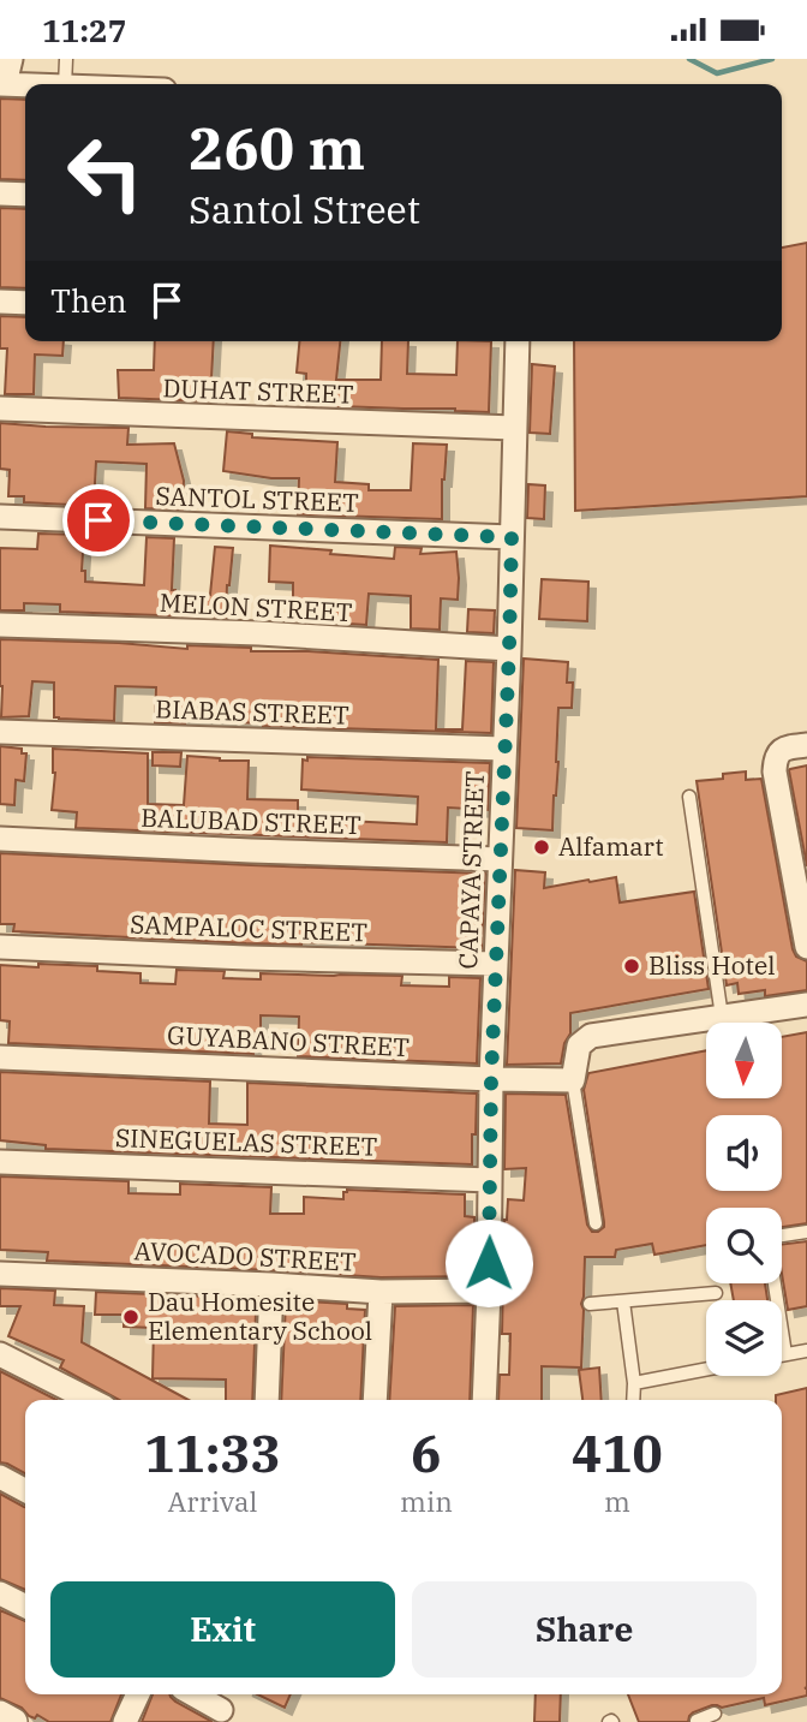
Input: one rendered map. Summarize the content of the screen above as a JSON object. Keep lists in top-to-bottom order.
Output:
{
  "streets": {
    "street": [
      "DUHAT STREET",
      "SANTOL STREET",
      "MELON STREET",
      "BIABAS STREET",
      "BALUBAD STREET",
      "CAPAYA STREET",
      "SAMPALOC STREET",
      "GUYABANO STREET",
      "SINEGUELAS STREET",
      "AVOCADO STREET"
    ]
  },
  "crossings": [
    ["DUHAT STREET", "CAPAYA STREET"],
    ["SANTOL STREET", "CAPAYA STREET"],
    ["MELON STREET", "CAPAYA STREET"],
    ["BIABAS STREET", "CAPAYA STREET"],
    ["BALUBAD STREET", "CAPAYA STREET"],
    ["CAPAYA STREET", "SAMPALOC STREET"],
    ["CAPAYA STREET", "GUYABANO STREET"],
    ["CAPAYA STREET", "SINEGUELAS STREET"],
    ["CAPAYA STREET", "AVOCADO STREET"]
  ],
  "places": ["Alfamart", "Bliss Hotel", "Dau Homesite Elementary School"],
  "north": "bottom",
  "page": {
    "status": "11:27",
    "turn": ["260 m", "Santol Street"],
    "then": "Then",
    "eta": [
      "11:33",
      "Arrival",
      "6",
      "min",
      "410",
      "m"
    ],
    "buttons": ["Exit", "Share"]
  }
}
